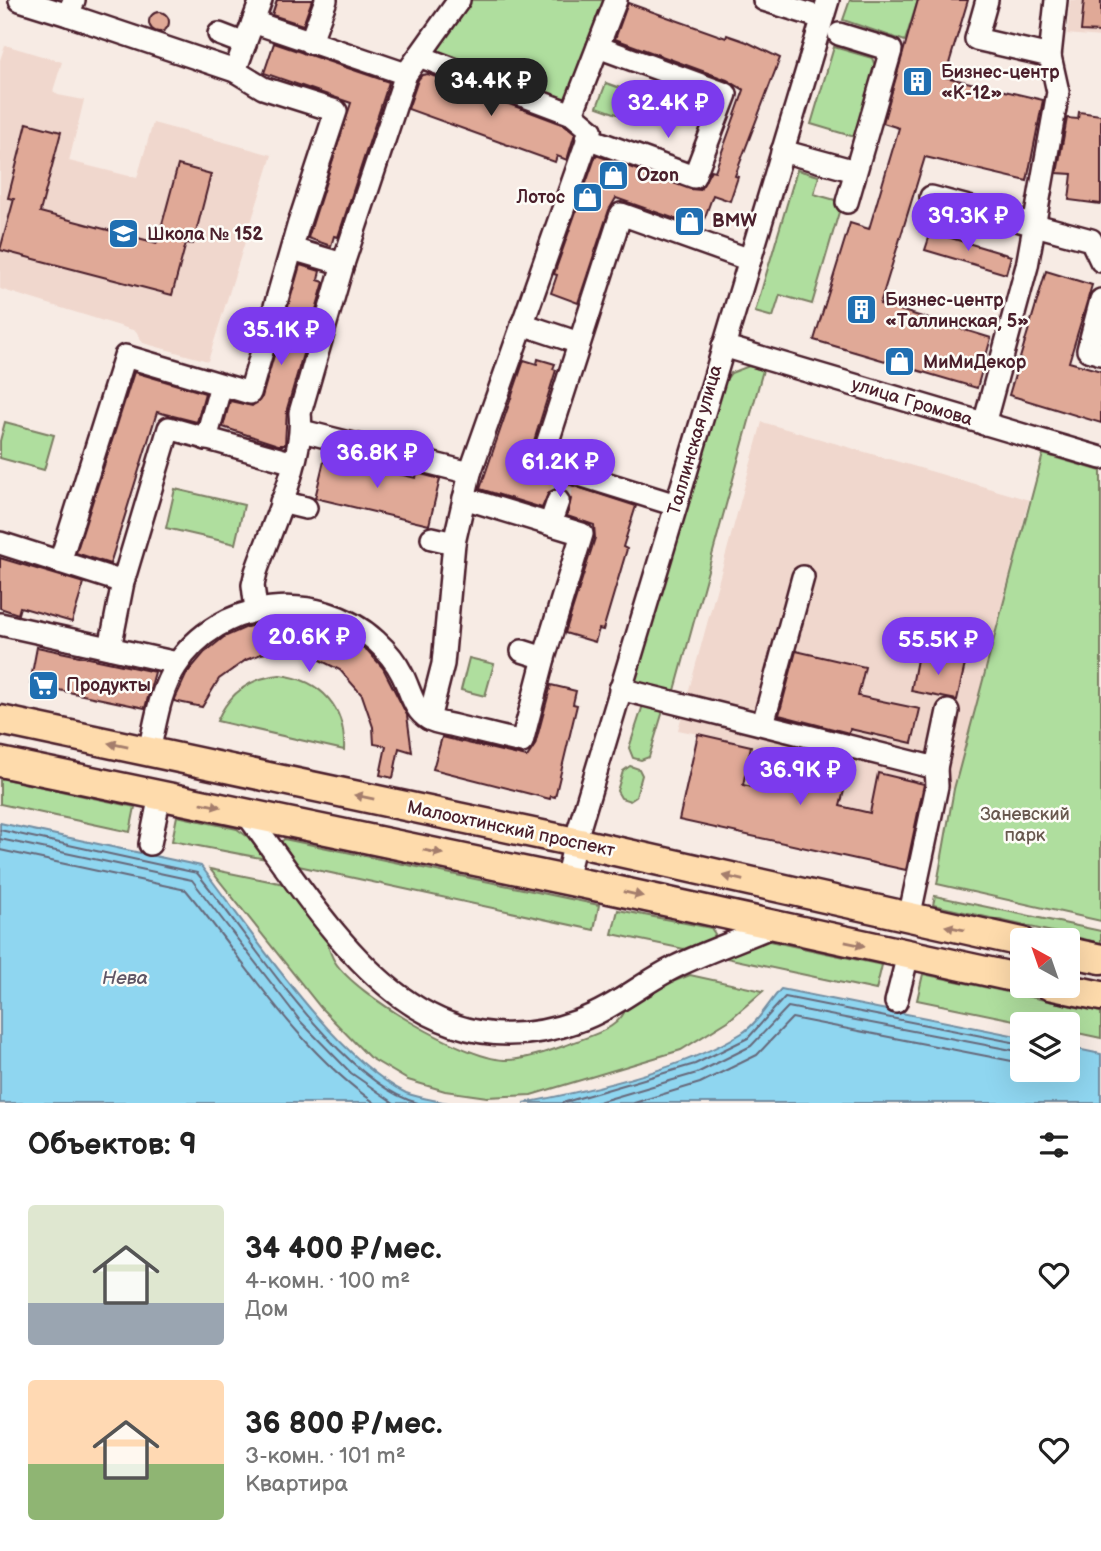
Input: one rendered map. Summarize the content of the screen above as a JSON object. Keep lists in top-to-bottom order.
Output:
{
  "streets": {
    "main road": ["Малоохтинский проспект"],
    "street": ["улица Громова", "Таллинская улица"]
  },
  "crossings": [
    ["улица Громова", "Таллинская улица"],
    ["Таллинская улица", "Малоохтинский проспект"]
  ],
  "water": ["Нева"],
  "parks": ["Заневский парк"],
  "places": {
    "building": ["Бизнес-центр «К-12»", "Бизнес-центр «Таллинская, 5»"],
    "shop": [
      "Ozon",
      "Лотос",
      "BMW",
      "МиМиДекор"
    ],
    "school or university": ["Школа № 152"],
    "supermarket": ["Продукты"]
  },
  "north": "top left",
  "page": {
    "price": [
      "34.4K ₽",
      "32.4K ₽",
      "39.3K ₽",
      "35.1K ₽",
      "36.8K ₽",
      "61.2K ₽",
      "20.6K ₽",
      "55.5K ₽",
      "36.9K ₽"
    ],
    "heading": "Объектов: 9",
    "list": [
      {
        "name": "34 400 ₽/мес.",
        "note": "4-комн. · 100 m² · Дом"
      },
      {
        "name": "36 800 ₽/мес.",
        "note": "3-комн. · 101 m² · Квартира"
      }
    ]
  }
}
